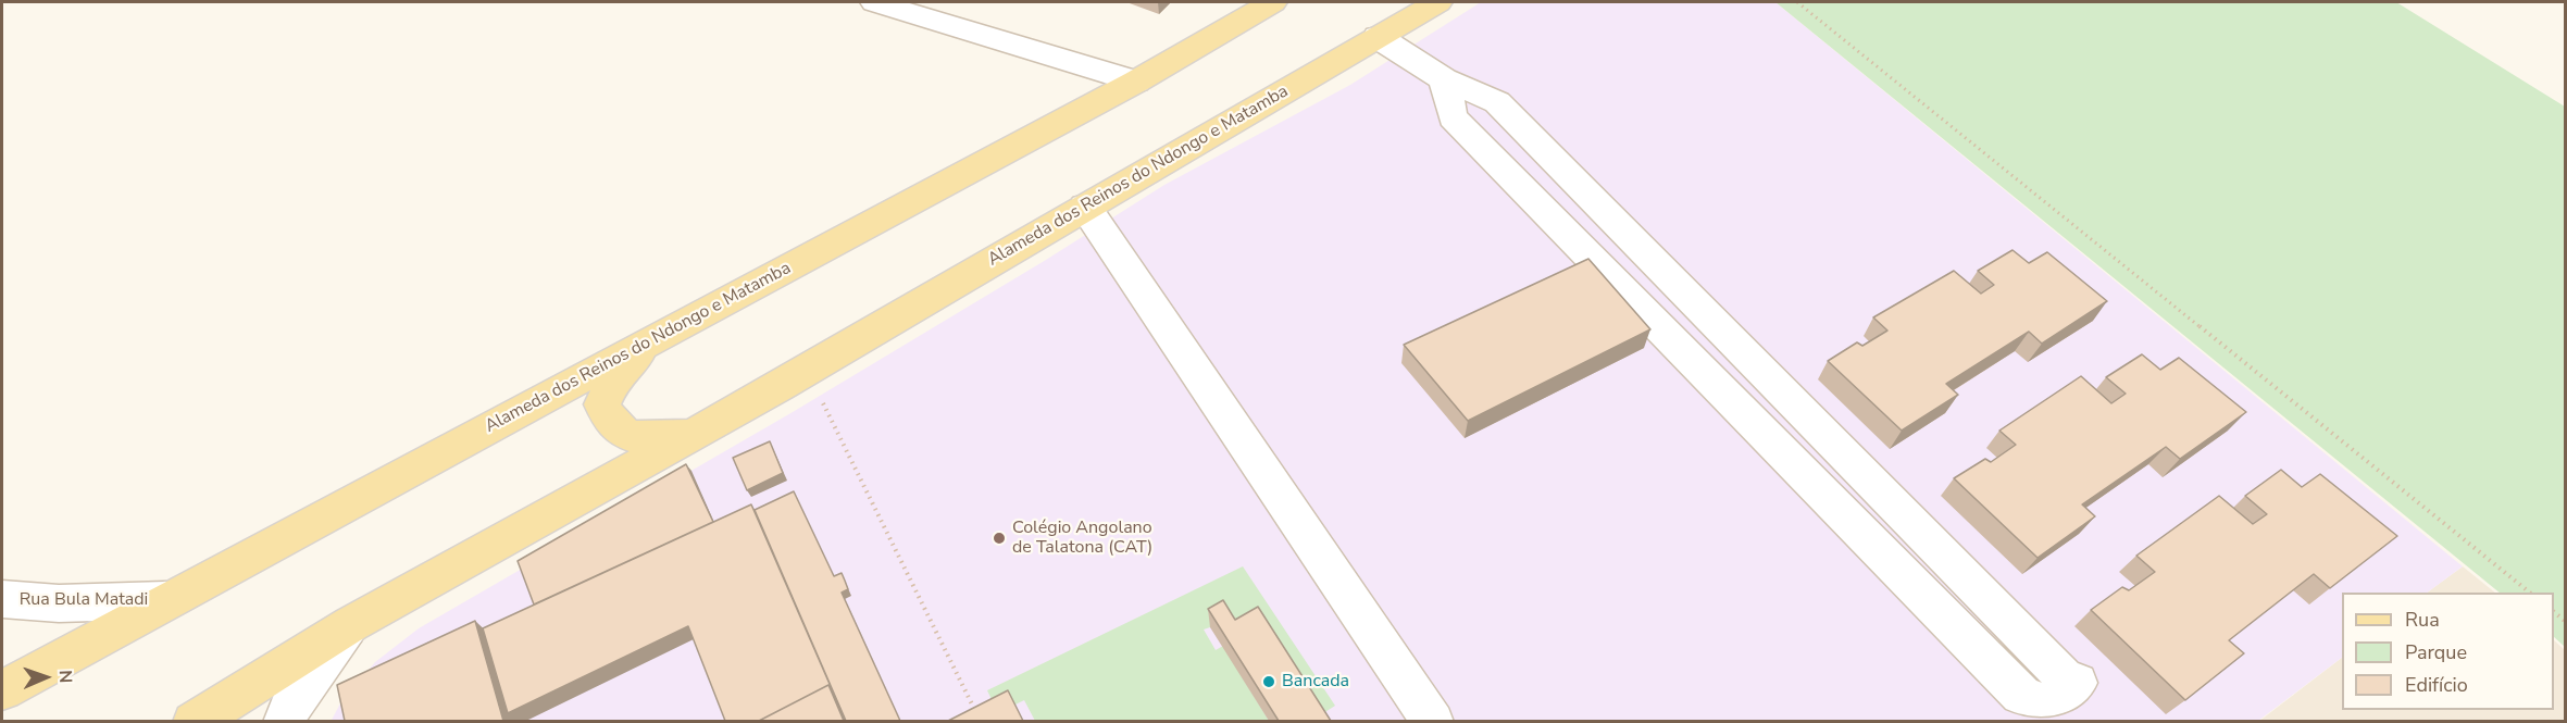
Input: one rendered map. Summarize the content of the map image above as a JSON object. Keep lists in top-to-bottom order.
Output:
{
  "streets": {
    "main road": ["Alameda dos Reinos do Ndongo e Matamba"],
    "street": ["Rua Bula Matadi"]
  },
  "crossings": [
    ["Alameda dos Reinos do Ndongo e Matamba", "Rua Bula Matadi"]
  ],
  "places": ["Colégio Angolano de Talatona (CAT)", "Bancada"],
  "legend": ["Rua", "Parque", "Edifício"],
  "north": "right"
}
